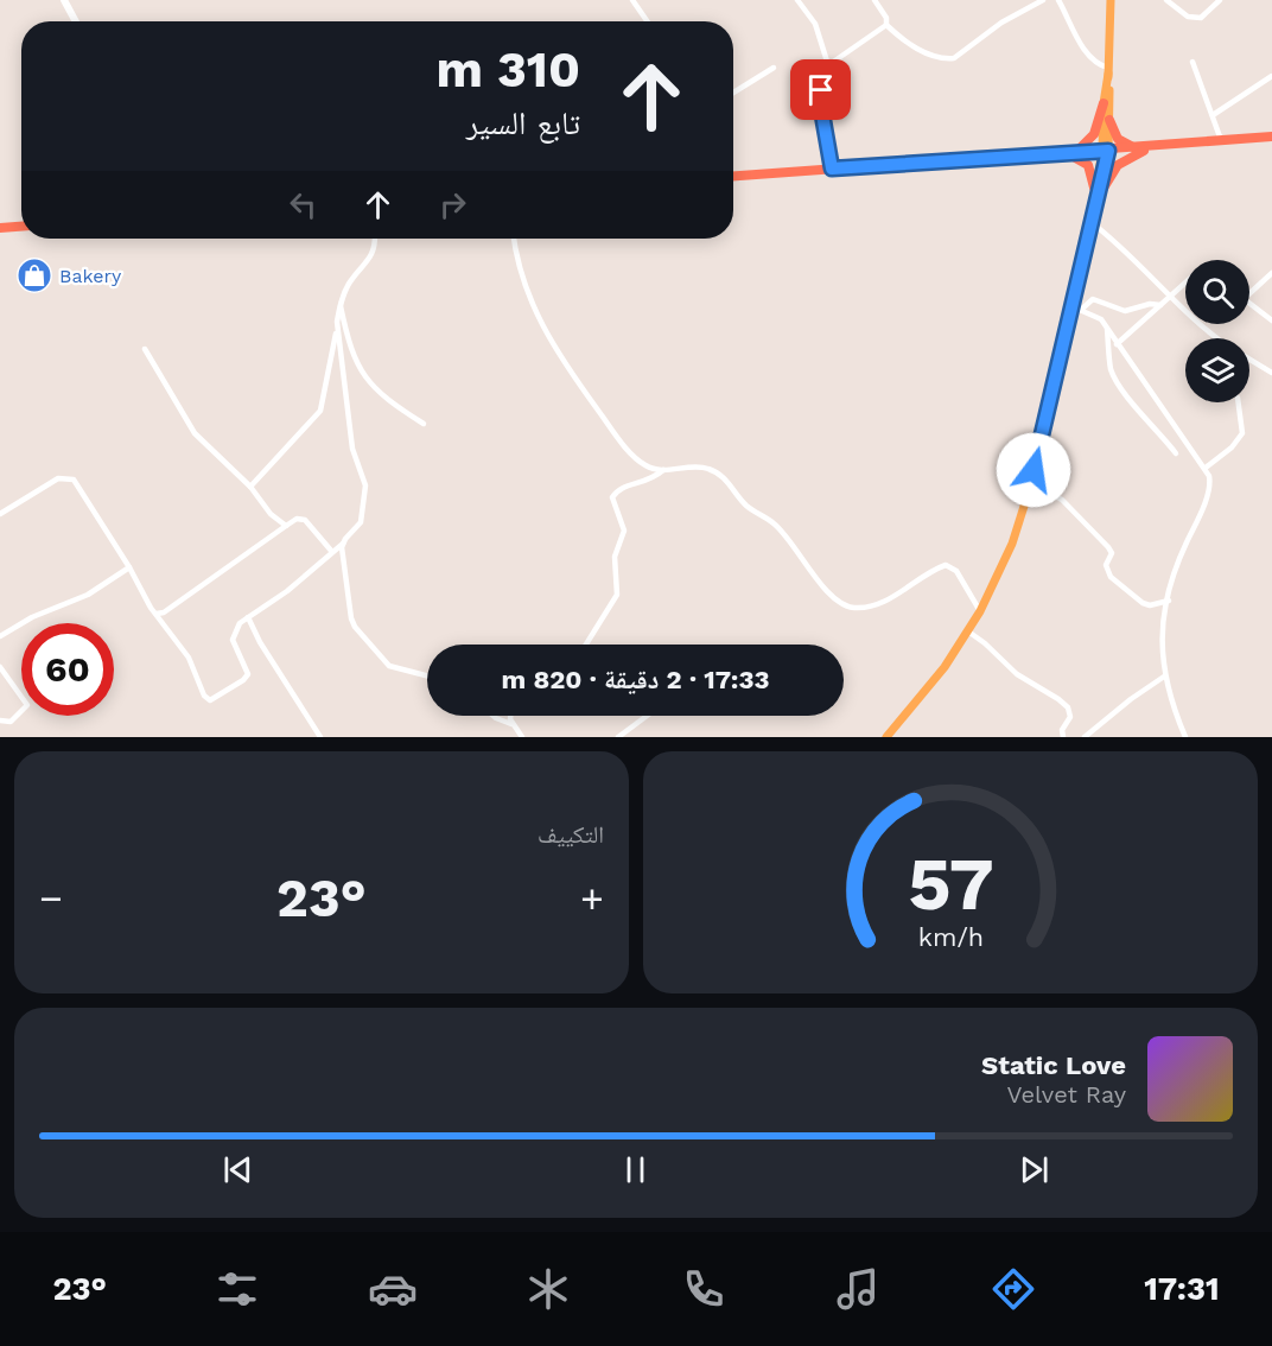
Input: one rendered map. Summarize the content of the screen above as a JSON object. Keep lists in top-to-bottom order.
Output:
{
  "places": {
    "shop": ["Bakery"]
  },
  "page": {
    "turn": ["310 m", "تابع السير"],
    "limit": "60",
    "trip": "17:33 · 2 دقيقة · 820 m",
    "tile": "التكييف",
    "heat": ["−", "23°", "+"],
    "song": ["Static Love", "Velvet Ray"],
    "tabs": ["17:31", "23°"],
    "gauge": ["57", "km/h"]
  }
}
